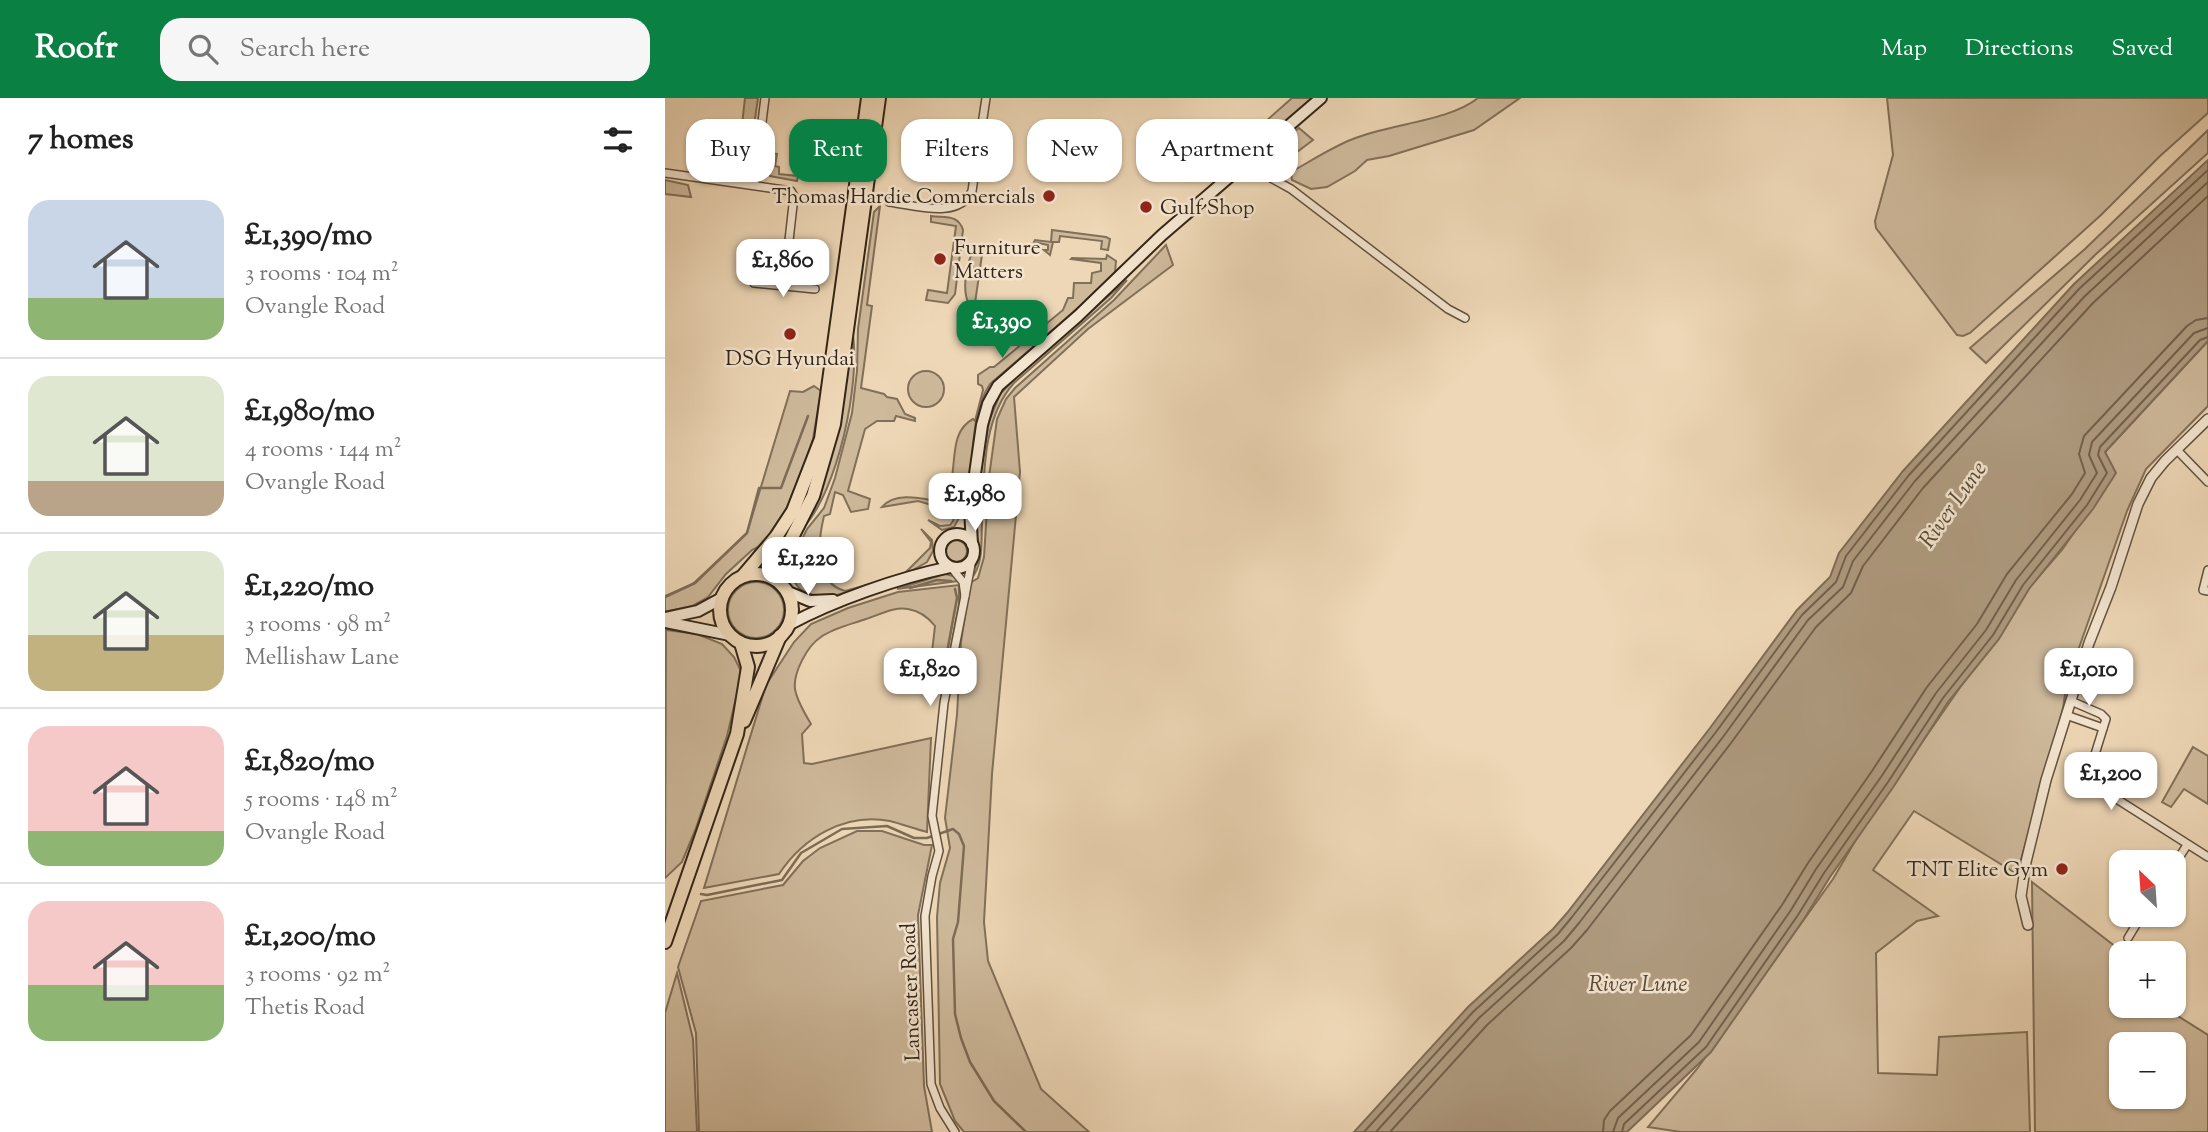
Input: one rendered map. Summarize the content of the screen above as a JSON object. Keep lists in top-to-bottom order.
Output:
{
  "streets": {
    "street": ["Lancaster Road"]
  },
  "water": ["River Lune"],
  "places": [
    "Thomas Hardie Commercials",
    "Gulf Shop",
    "Furniture Matters",
    "DSG Hyundai",
    "TNT Elite Gym"
  ],
  "north": "top left",
  "page": {
    "header": "Roofr",
    "search": "Search here",
    "nav": ["Map", "Directions", "Saved"],
    "heading": "7 homes",
    "chip": [
      "Buy",
      "Rent",
      "Filters",
      "New",
      "Apartment"
    ],
    "list": [
      {
        "name": "£1,390/mo",
        "note": "3 rooms · 104 m² · Ovangle Road"
      },
      {
        "name": "£1,980/mo",
        "note": "4 rooms · 144 m² · Ovangle Road"
      },
      {
        "name": "£1,220/mo",
        "note": "3 rooms · 98 m² · Mellishaw Lane"
      },
      {
        "name": "£1,820/mo",
        "note": "5 rooms · 148 m² · Ovangle Road"
      },
      {
        "name": "£1,200/mo",
        "note": "3 rooms · 92 m² · Thetis Road"
      }
    ],
    "price": [
      "£1,860",
      "£1,390",
      "£1,980",
      "£1,220",
      "£1,820",
      "£1,010",
      "£1,200"
    ],
    "map_buttons": ["+", "−"]
  }
}
